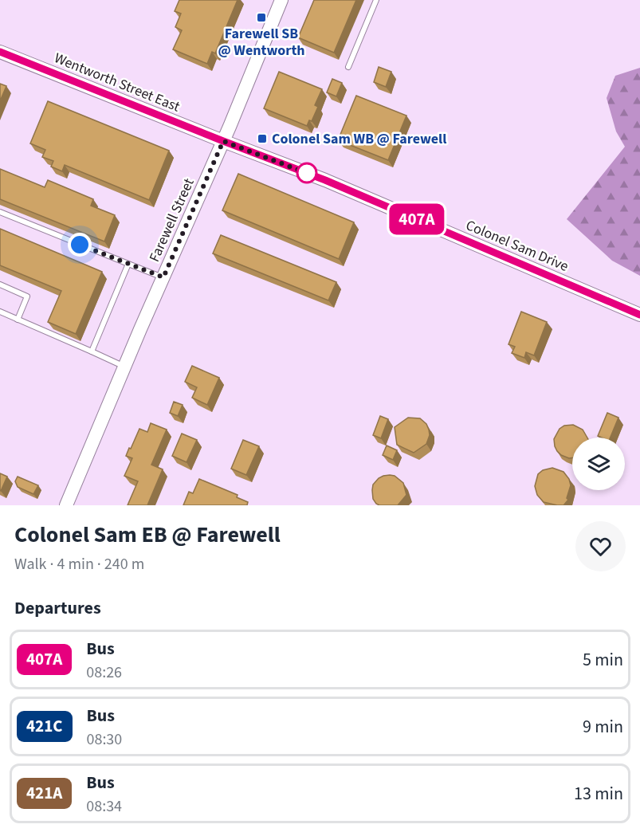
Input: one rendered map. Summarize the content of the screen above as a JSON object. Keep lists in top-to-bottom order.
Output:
{
  "streets": {
    "street": ["Wentworth Street East", "Farewell Street", "Colonel Sam Drive"]
  },
  "crossings": [
    ["Wentworth Street East", "Farewell Street"],
    ["Wentworth Street East", "Colonel Sam Drive"],
    ["Farewell Street", "Colonel Sam Drive"]
  ],
  "places": {
    "transit": ["Farewell SB @ Wentworth", "Colonel Sam WB @ Farewell"]
  },
  "lines": ["bus line 407A"],
  "page": {
    "on_map": "407A",
    "heading": [
      ["Colonel Sam EB @ Farewell", "Walk · 4 min · 240 m"],
      "Departures"
    ],
    "list": [
      {
        "mark": "407A",
        "name": "Bus",
        "note": "08:26",
        "value": "5 min"
      },
      {
        "mark": "421C",
        "name": "Bus",
        "note": "08:30",
        "value": "9 min"
      },
      {
        "mark": "421A",
        "name": "Bus",
        "note": "08:34",
        "value": "13 min"
      }
    ]
  }
}
